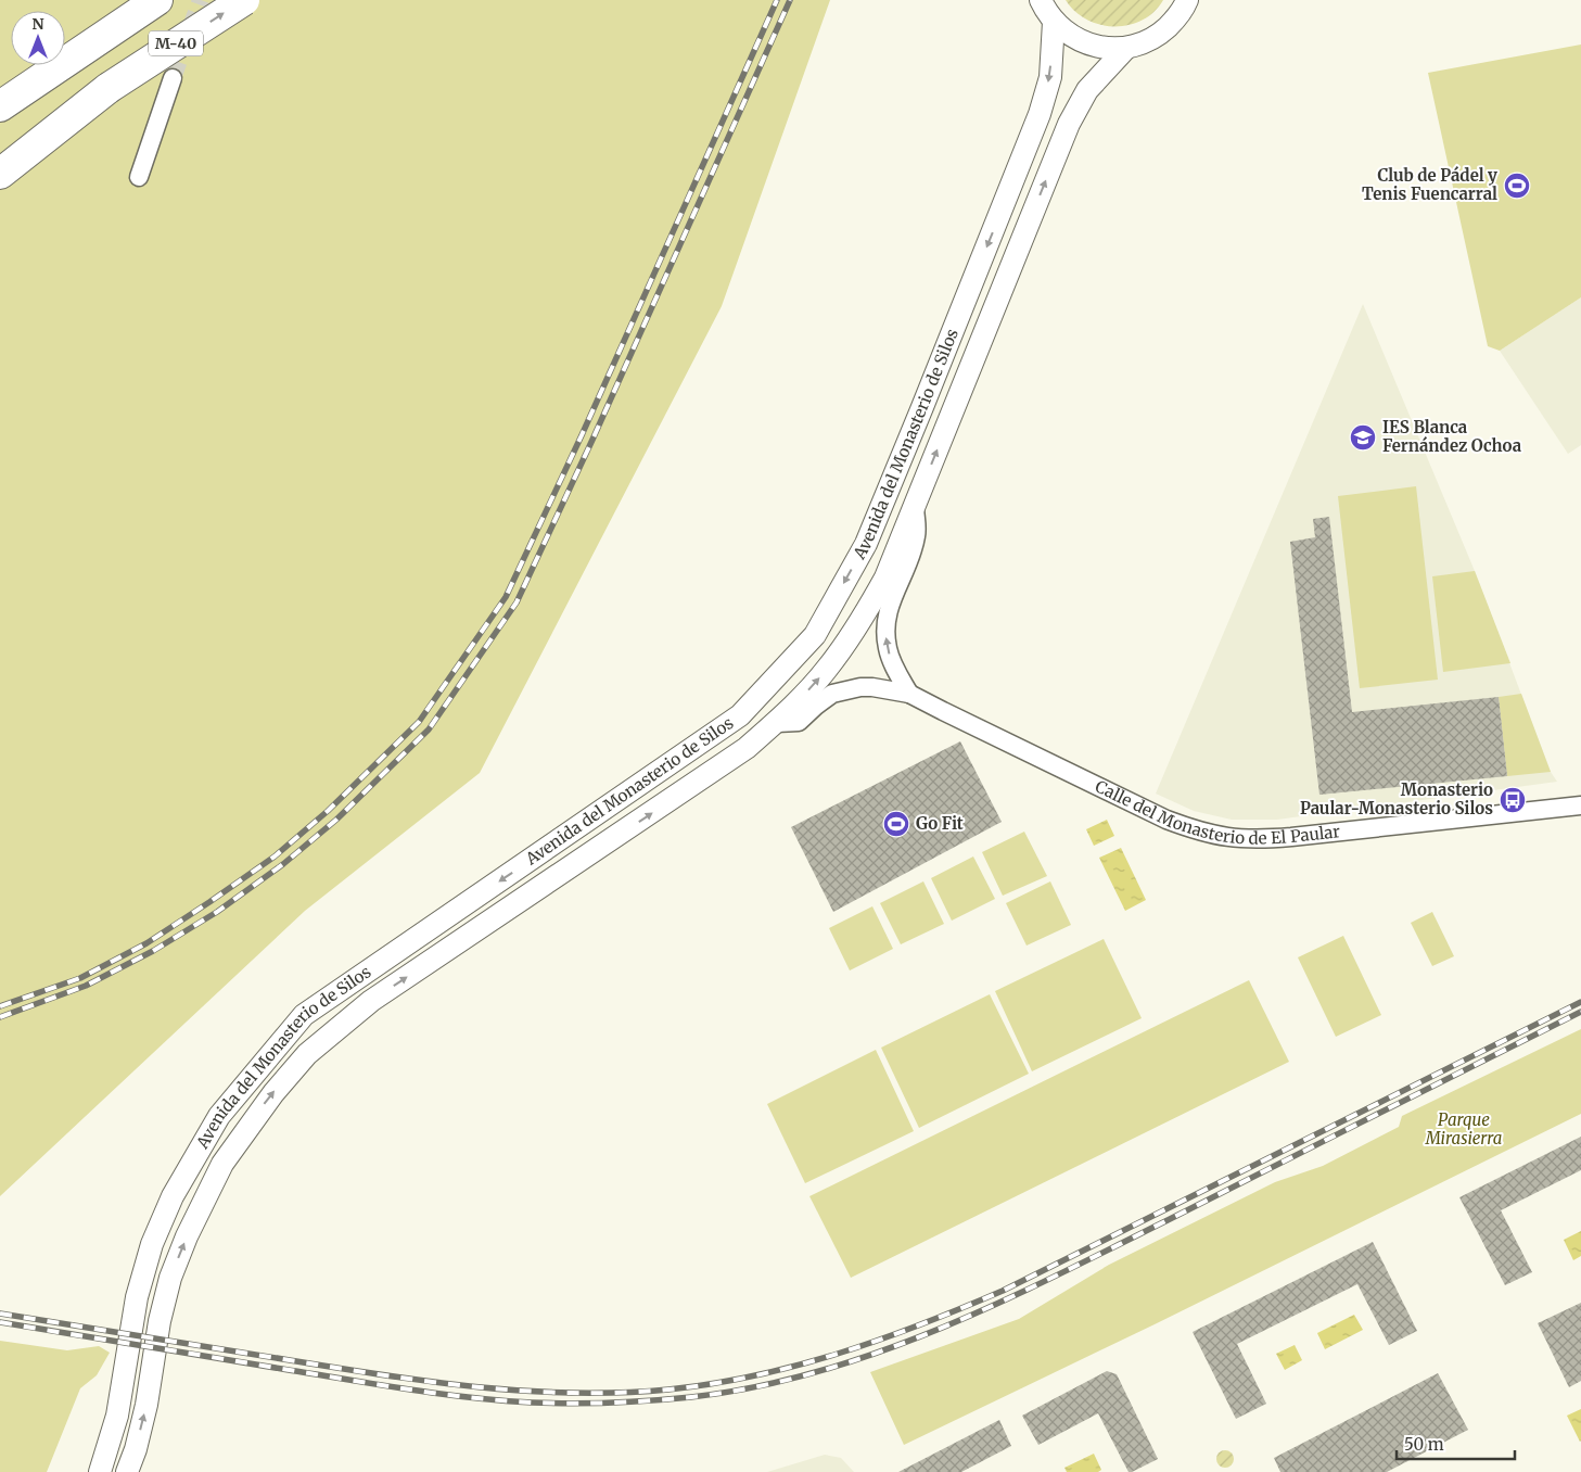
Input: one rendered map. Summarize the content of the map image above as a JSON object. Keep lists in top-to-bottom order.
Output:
{
  "streets": {
    "highway": ["M-40"],
    "street": ["Avenida del Monasterio de Silos", "Calle del Monasterio de El Paular"]
  },
  "crossings": [
    ["Avenida del Monasterio de Silos", "Calle del Monasterio de El Paular"]
  ],
  "parks": ["Parque Mirasierra"],
  "places": {
    "sports": ["Club de Pádel y Tenis Fuencarral", "Go Fit"],
    "school or university": ["IES Blanca Fernández Ochoa"],
    "bus stop": ["Monasterio Paular-Monasterio Silos"]
  },
  "scale_bar": "50 m",
  "north": "top"
}
